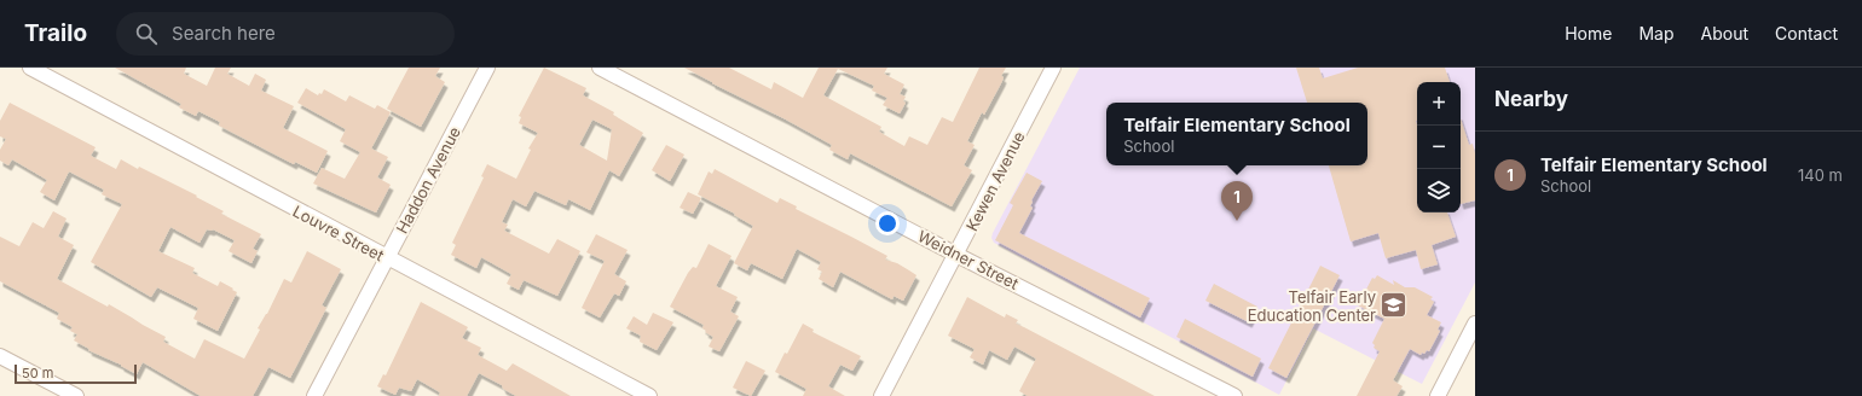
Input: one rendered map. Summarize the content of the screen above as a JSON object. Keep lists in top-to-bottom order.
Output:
{
  "streets": {
    "street": [
      "Haddon Avenue",
      "Kewen Avenue",
      "Louvre Street",
      "Weidner Street"
    ]
  },
  "crossings": [
    ["Haddon Avenue", "Louvre Street"],
    ["Kewen Avenue", "Weidner Street"]
  ],
  "places": {
    "school or university": ["Telfair Early Education Center"]
  },
  "scale_bar": "50 m",
  "page": {
    "header": "Trailo",
    "search": "Search here",
    "nav": [
      "Home",
      "Map",
      "About",
      "Contact"
    ],
    "heading": "Nearby",
    "map_buttons": ["+", "−"],
    "popup": ["Telfair Elementary School", "School"],
    "list": [
      {
        "mark": "1",
        "name": "Telfair Elementary School",
        "note": "School",
        "value": "140 m"
      }
    ],
    "pins": "1",
    "scale": "50 m"
  }
}
